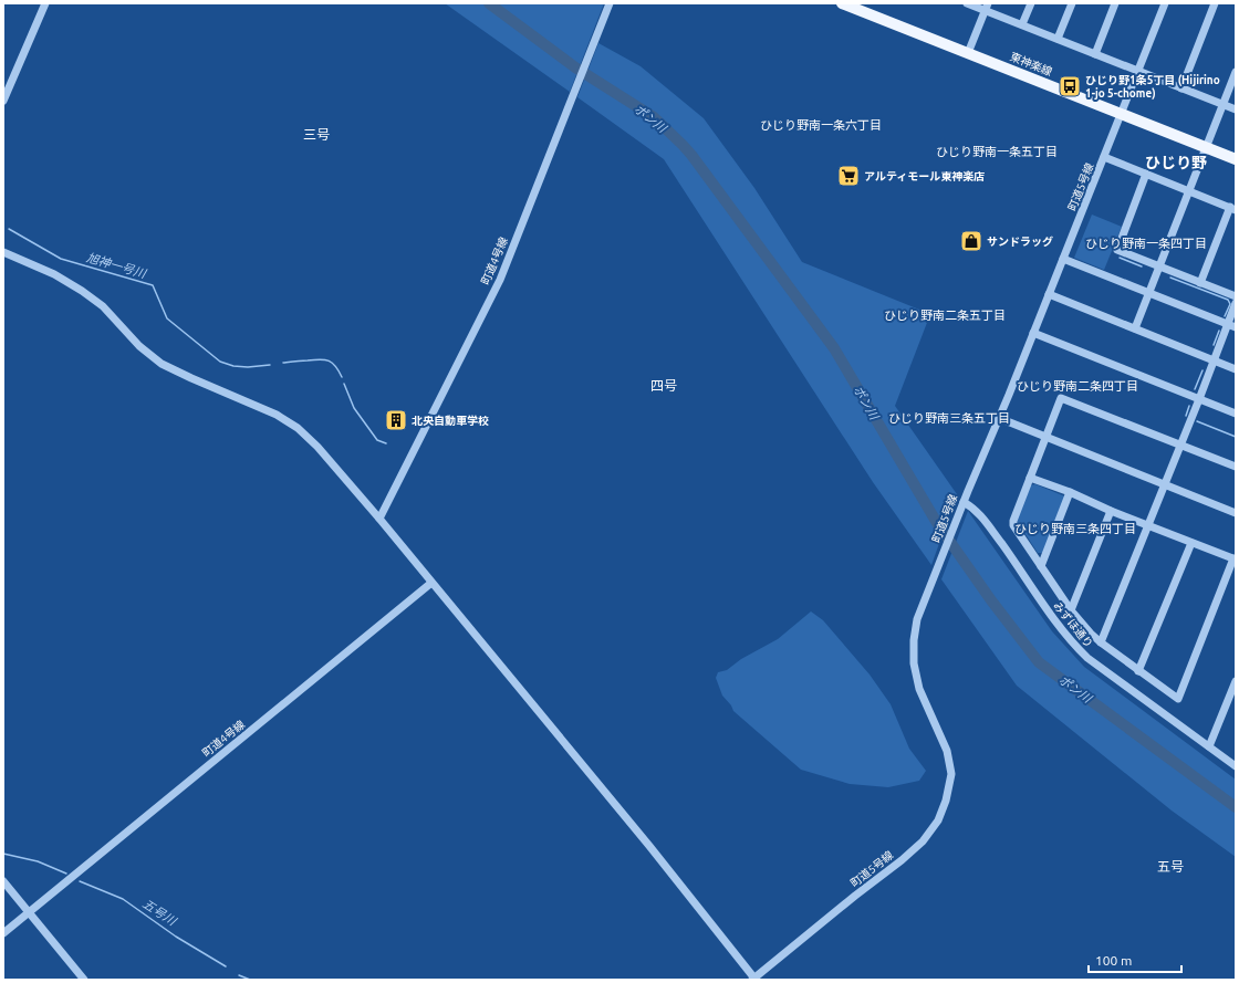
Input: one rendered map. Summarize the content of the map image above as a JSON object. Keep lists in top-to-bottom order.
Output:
{
  "streets": {
    "main road": ["東神楽線"],
    "street": ["町道5号線", "町道4号線", "みずほ通り"]
  },
  "crossings": [
    ["東神楽線", "町道5号線"],
    ["町道5号線", "みずほ通り"]
  ],
  "districts": [
    "ひじり野南一条六丁目",
    "三号",
    "ひじり野南一条五丁目",
    "ひじり野",
    "ひじり野南一条四丁目",
    "ひじり野南二条五丁目",
    "四号",
    "ひじり野南二条四丁目",
    "ひじり野南三条五丁目",
    "ひじり野南三条四丁目",
    "五号"
  ],
  "water": ["ポン川", "旭神一号川", "五号川"],
  "places": {
    "bus stop": ["ひじり野1条5丁目 (Hijirino 1-jo 5-chome)"],
    "supermarket": ["アルティモール東神楽店"],
    "shop": ["サンドラッグ"],
    "building": ["北央自動車学校"]
  },
  "scale_bar": "100 m"
}
